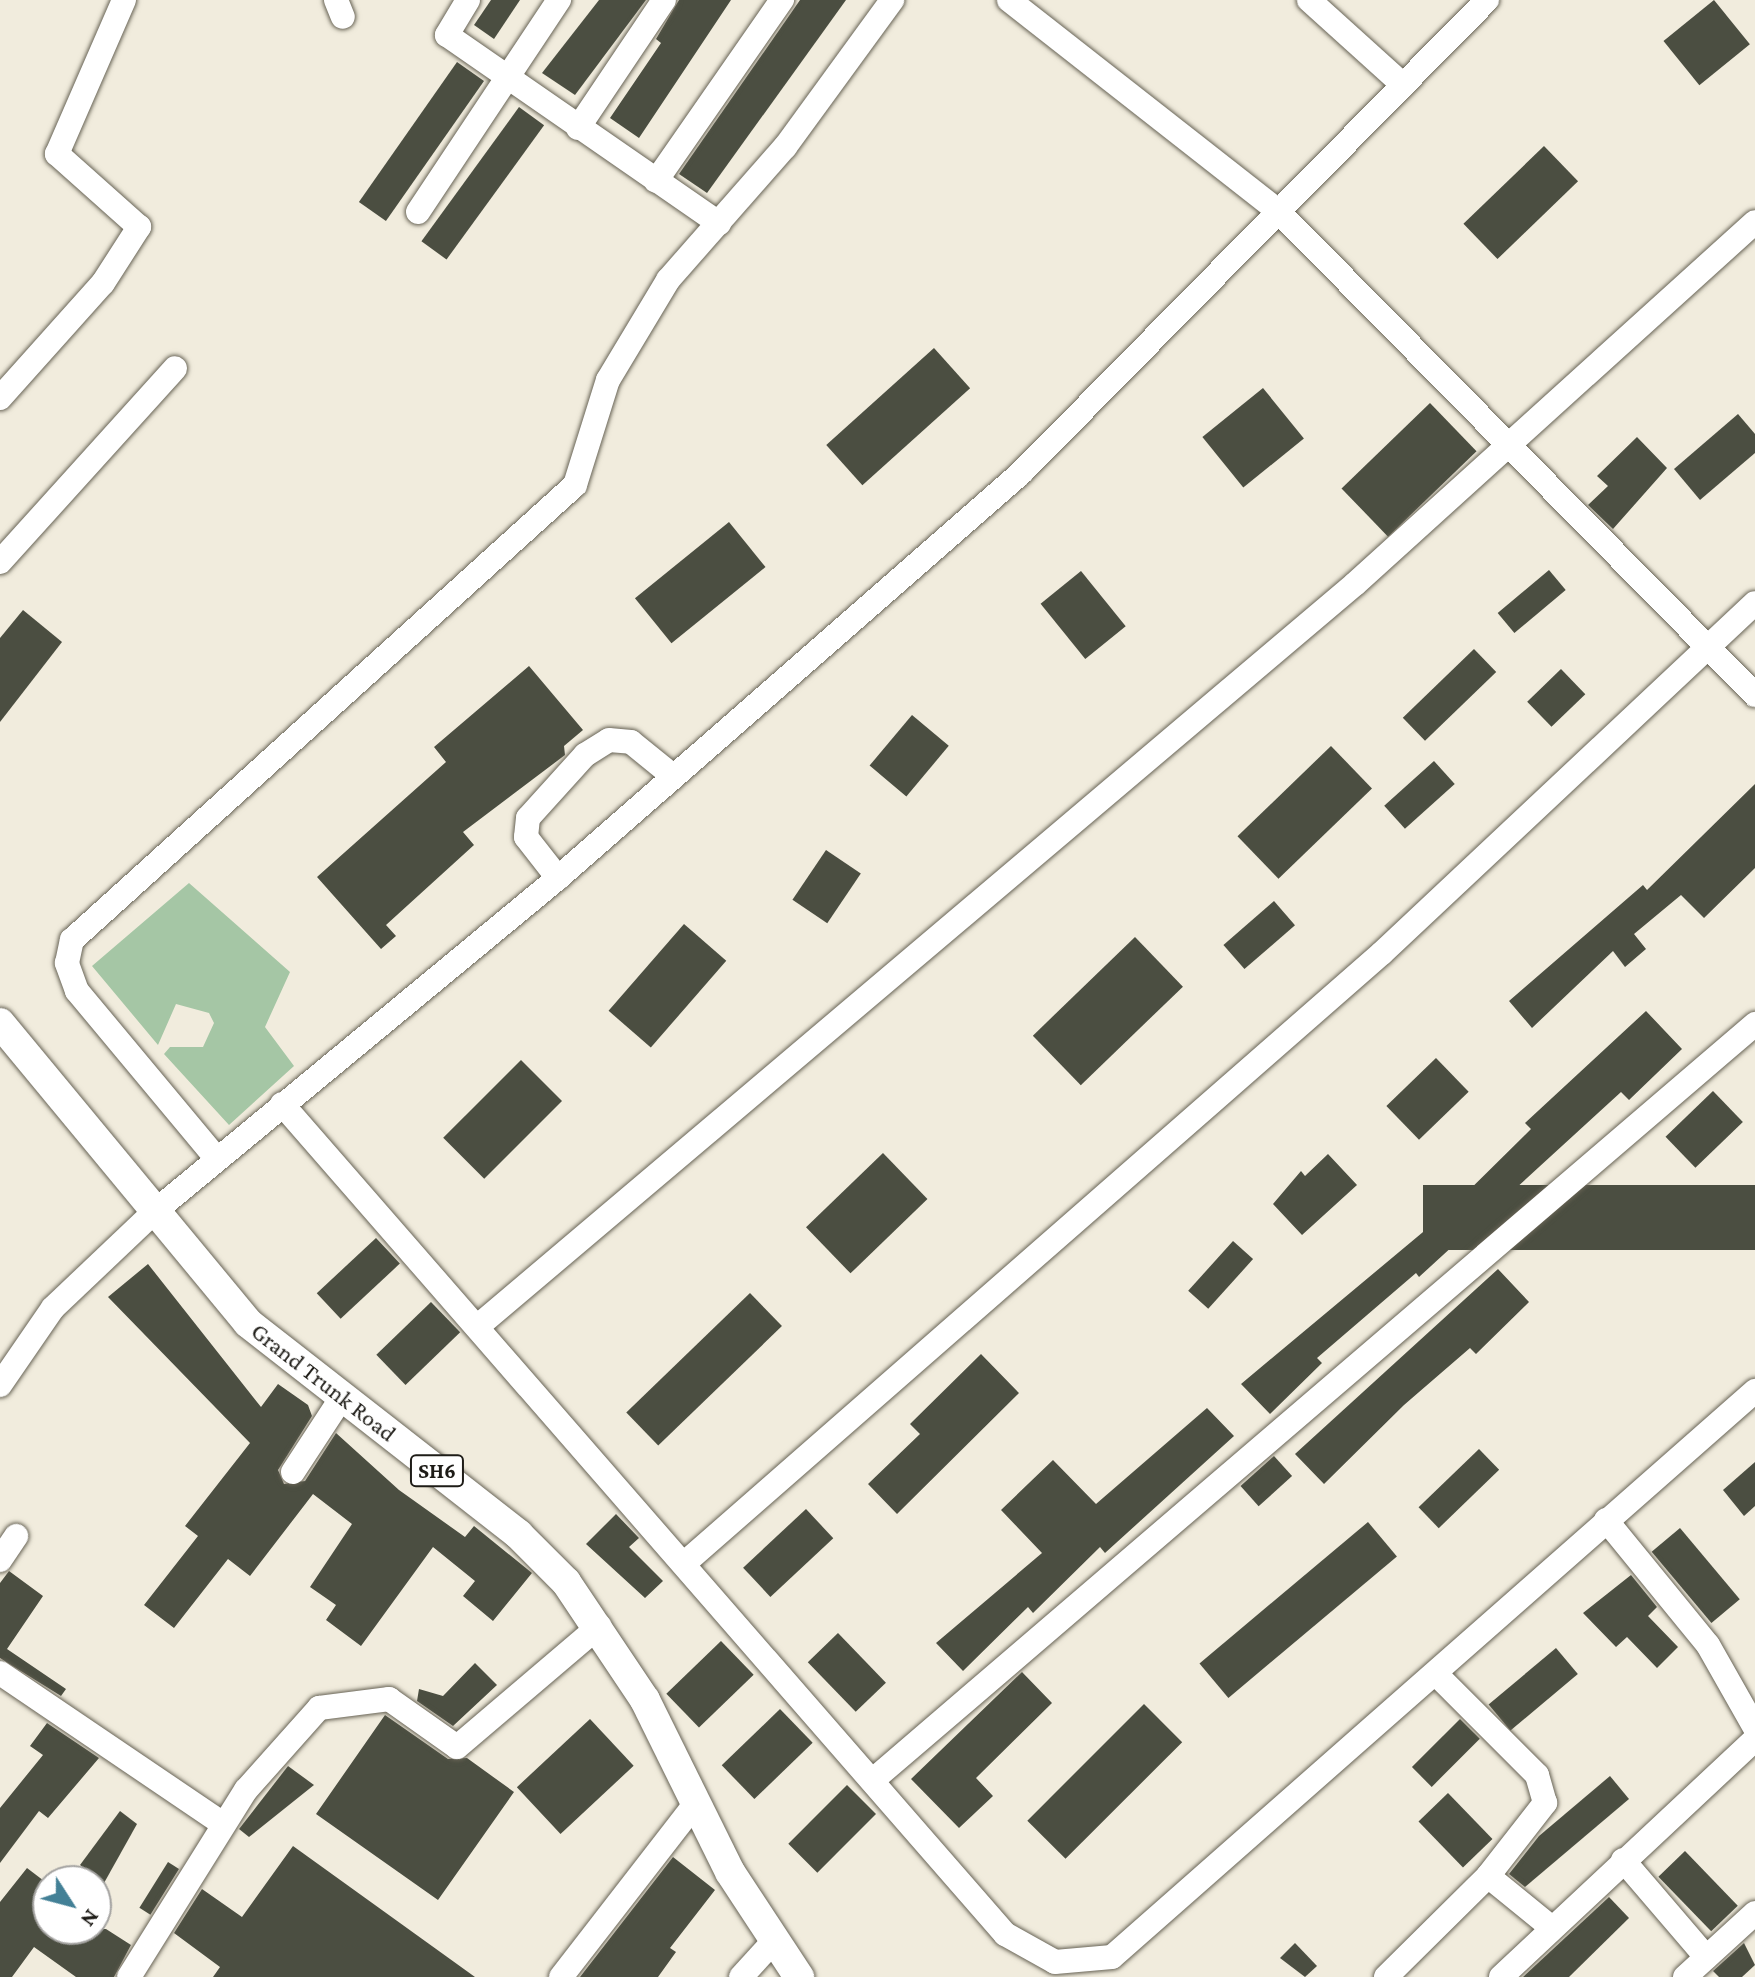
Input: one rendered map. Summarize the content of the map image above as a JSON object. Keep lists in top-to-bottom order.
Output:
{
  "streets": {
    "main road": ["Grand Trunk Road", "SH6"]
  },
  "north": "bottom right"
}
